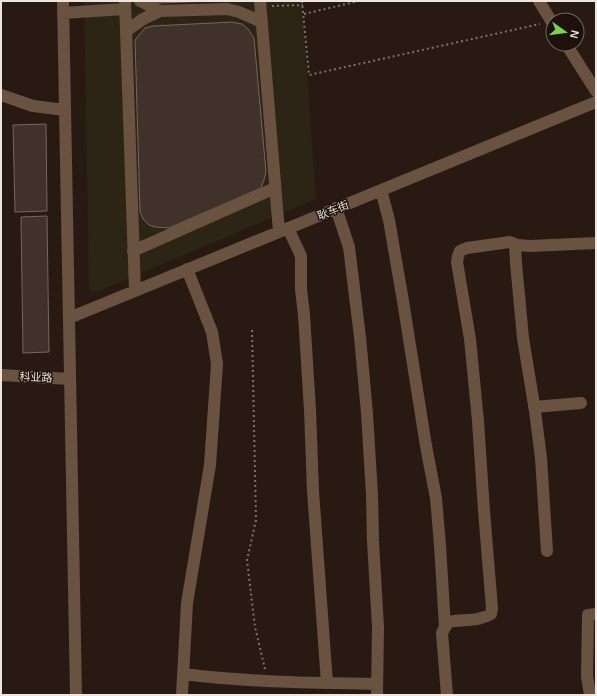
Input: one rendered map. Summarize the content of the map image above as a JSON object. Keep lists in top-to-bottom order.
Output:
{
  "streets": {
    "street": ["耿车街", "科业路"]
  },
  "north": "right"
}
